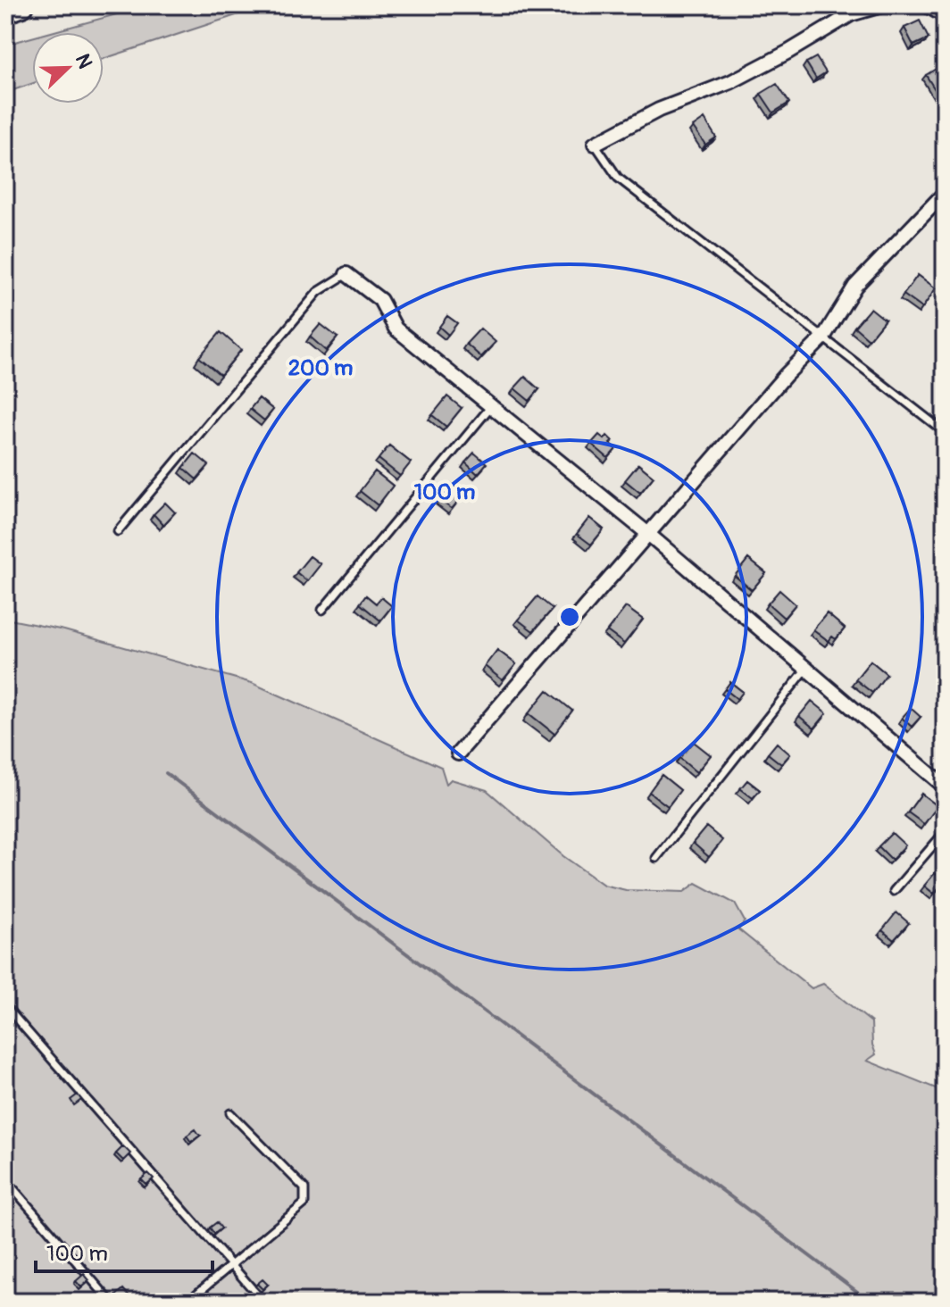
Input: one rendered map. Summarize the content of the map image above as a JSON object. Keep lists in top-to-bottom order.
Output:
{
  "scale_bar": "100 m",
  "north": "top right",
  "rings": ["200 m", "100 m"]
}
